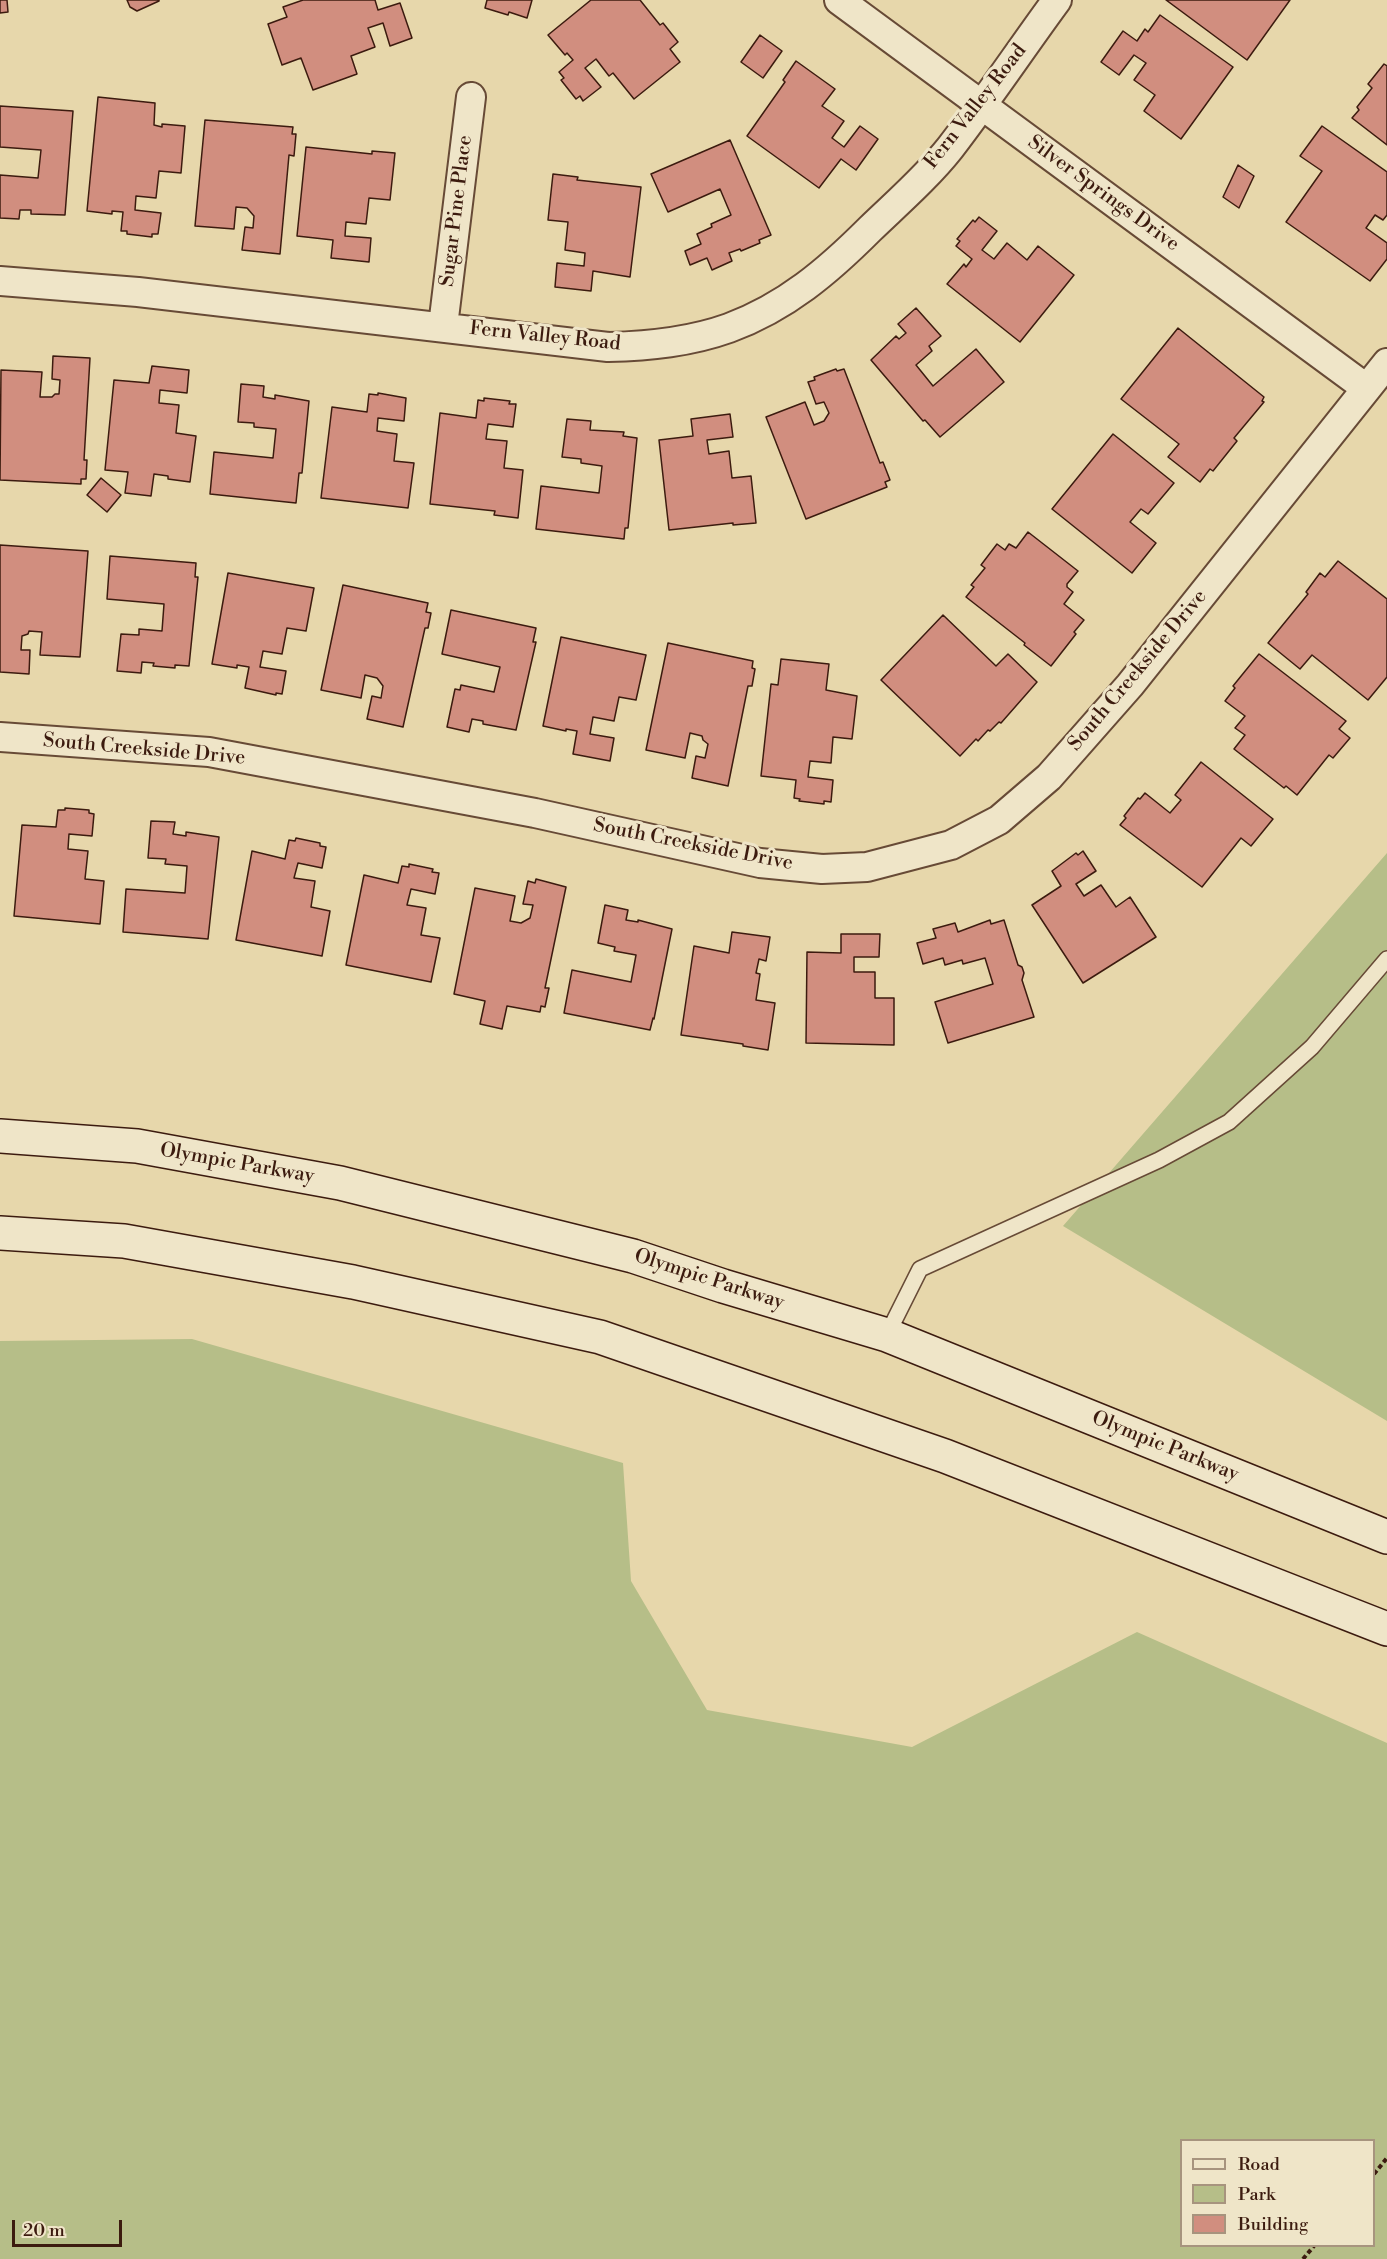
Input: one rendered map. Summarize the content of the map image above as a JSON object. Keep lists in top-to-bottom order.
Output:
{
  "streets": {
    "main road": ["Olympic Parkway"],
    "street": [
      "Fern Valley Road",
      "Silver Springs Drive",
      "Sugar Pine Place",
      "South Creekside Drive"
    ]
  },
  "crossings": [
    ["Fern Valley Road", "Silver Springs Drive"],
    ["Fern Valley Road", "Sugar Pine Place"],
    ["Silver Springs Drive", "South Creekside Drive"]
  ],
  "legend": ["Road", "Park", "Building"],
  "scale_bar": "20 m"
}
